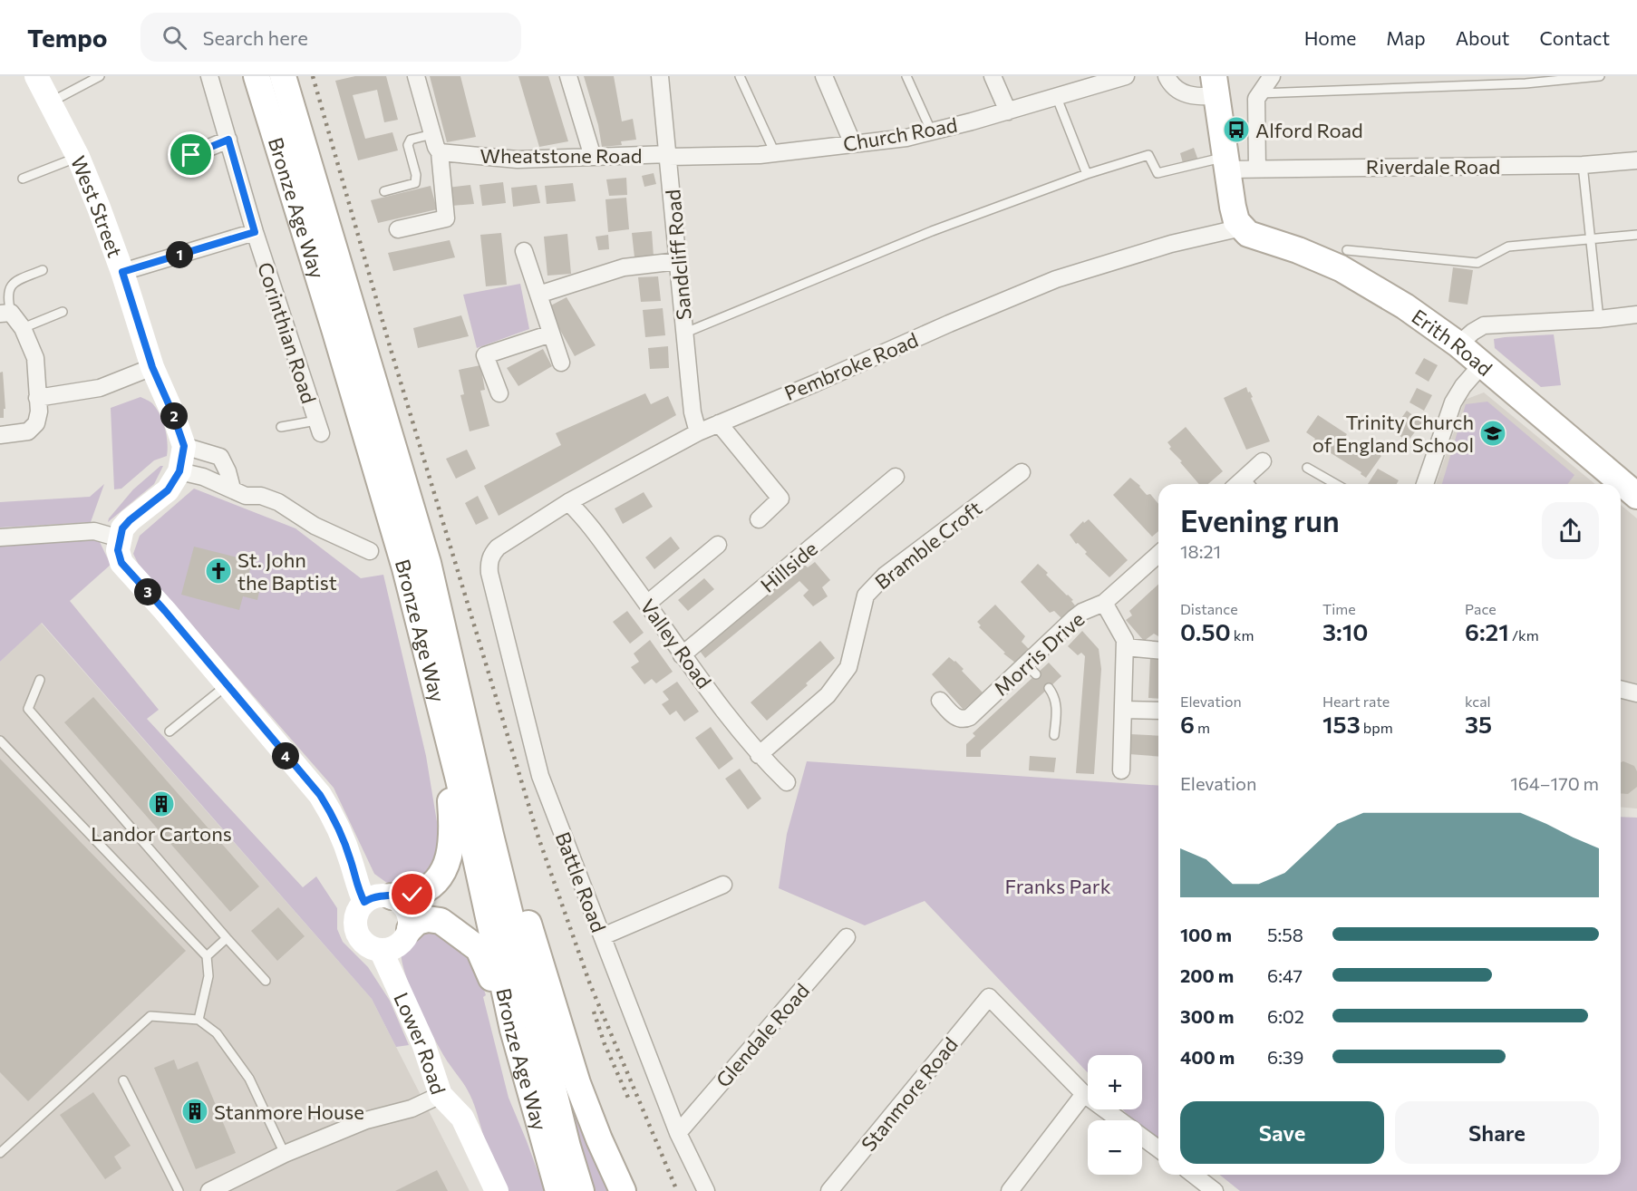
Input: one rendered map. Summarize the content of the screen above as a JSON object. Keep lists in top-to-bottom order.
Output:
{
  "streets": {
    "main road": ["Bronze Age Way", "Erith Road"],
    "street": [
      "Church Road",
      "Wheatstone Road",
      "Riverdale Road",
      "West Street",
      "Sandcliff Road",
      "Corinthian Road",
      "Pembroke Road",
      "Bramble Croft",
      "Hillside",
      "Valley Road",
      "Morris Drive",
      "Battle Road",
      "Glendale Road",
      "Lower Road",
      "Stanmore Road"
    ]
  },
  "crossings": [
    ["Church Road", "Wheatstone Road"],
    ["Church Road", "Sandcliff Road"],
    ["Wheatstone Road", "Sandcliff Road"],
    ["Sandcliff Road", "Pembroke Road"],
    ["Erith Road", "Pembroke Road"],
    ["Pembroke Road", "Valley Road"],
    ["Pembroke Road", "Battle Road"],
    ["Bramble Croft", "Valley Road"],
    ["Hillside", "Valley Road"],
    ["Battle Road", "Glendale Road"]
  ],
  "parks": ["Franks Park"],
  "places": {
    "bus stop": ["Alford Road"],
    "school or university": ["Trinity Church of England School"],
    "church": ["St. John the Baptist"],
    "building": ["Landor Cartons", "Stanmore House"]
  },
  "page": {
    "header": "Tempo",
    "search": "Search here",
    "nav": [
      "Home",
      "Map",
      "About",
      "Contact"
    ],
    "pins": [
      "1",
      "2",
      "3",
      "4"
    ],
    "heading": ["Evening run", "18:21"],
    "stats": [
      ["Distance", "0.50 km"],
      ["Time", "3:10"],
      ["Pace", "6:21 /km"],
      ["Elevation", "6 m"],
      ["Heart rate", "153 bpm"],
      ["kcal", "35"]
    ],
    "chart": ["Elevation", "164–170 m"],
    "list": [
      {
        "name": "100 m",
        "note": "5:58"
      },
      {
        "name": "200 m",
        "note": "6:47"
      },
      {
        "name": "300 m",
        "note": "6:02"
      },
      {
        "name": "400 m",
        "note": "6:39"
      }
    ],
    "map_buttons": ["+", "−"],
    "buttons": ["Save", "Share"]
  }
}
